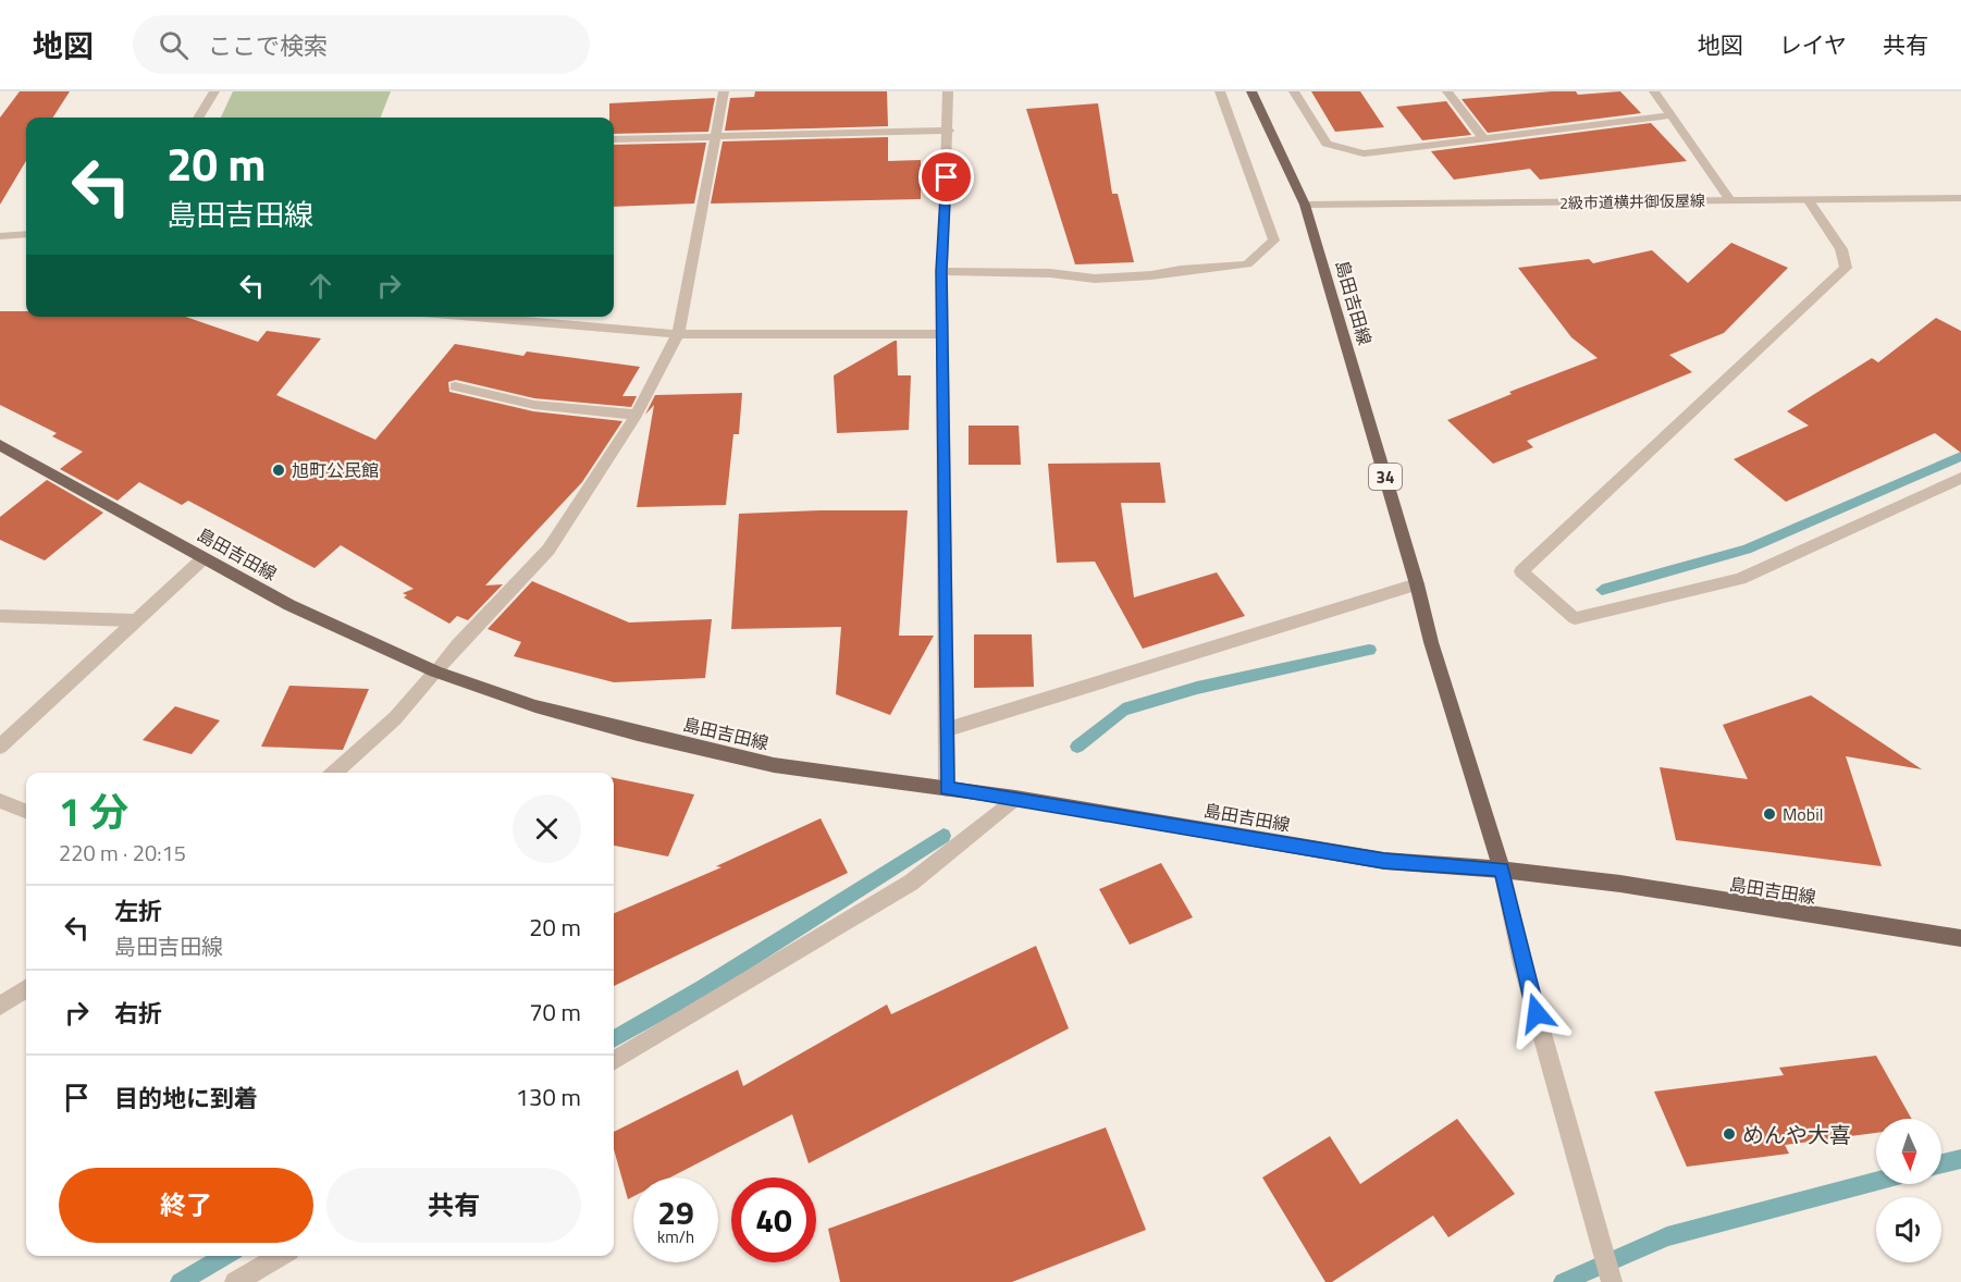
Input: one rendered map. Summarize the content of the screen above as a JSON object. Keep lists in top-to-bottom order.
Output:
{
  "streets": {
    "main road": ["島田吉田線", "34"],
    "street": ["2級市道横井御仮屋線"]
  },
  "crossings": [
    ["2級市道横井御仮屋線", "島田吉田線"]
  ],
  "places": ["旭町公民館", "Mobil", "めんや大喜"],
  "north": "bottom",
  "page": {
    "header": "地図",
    "search": "ここで検索",
    "nav": ["地図", "レイヤ", "共有"],
    "turn": ["20 m", "島田吉田線"],
    "heading": ["1 分", "220 m · 20:15"],
    "list": [
      {
        "name": "左折",
        "note": "島田吉田線",
        "value": "20 m"
      },
      {
        "name": "右折",
        "value": "70 m"
      },
      {
        "name": "目的地に到着",
        "value": "130 m"
      }
    ],
    "buttons": ["終了", "共有"],
    "speed": "29 km/h",
    "limit": "40"
  }
}
